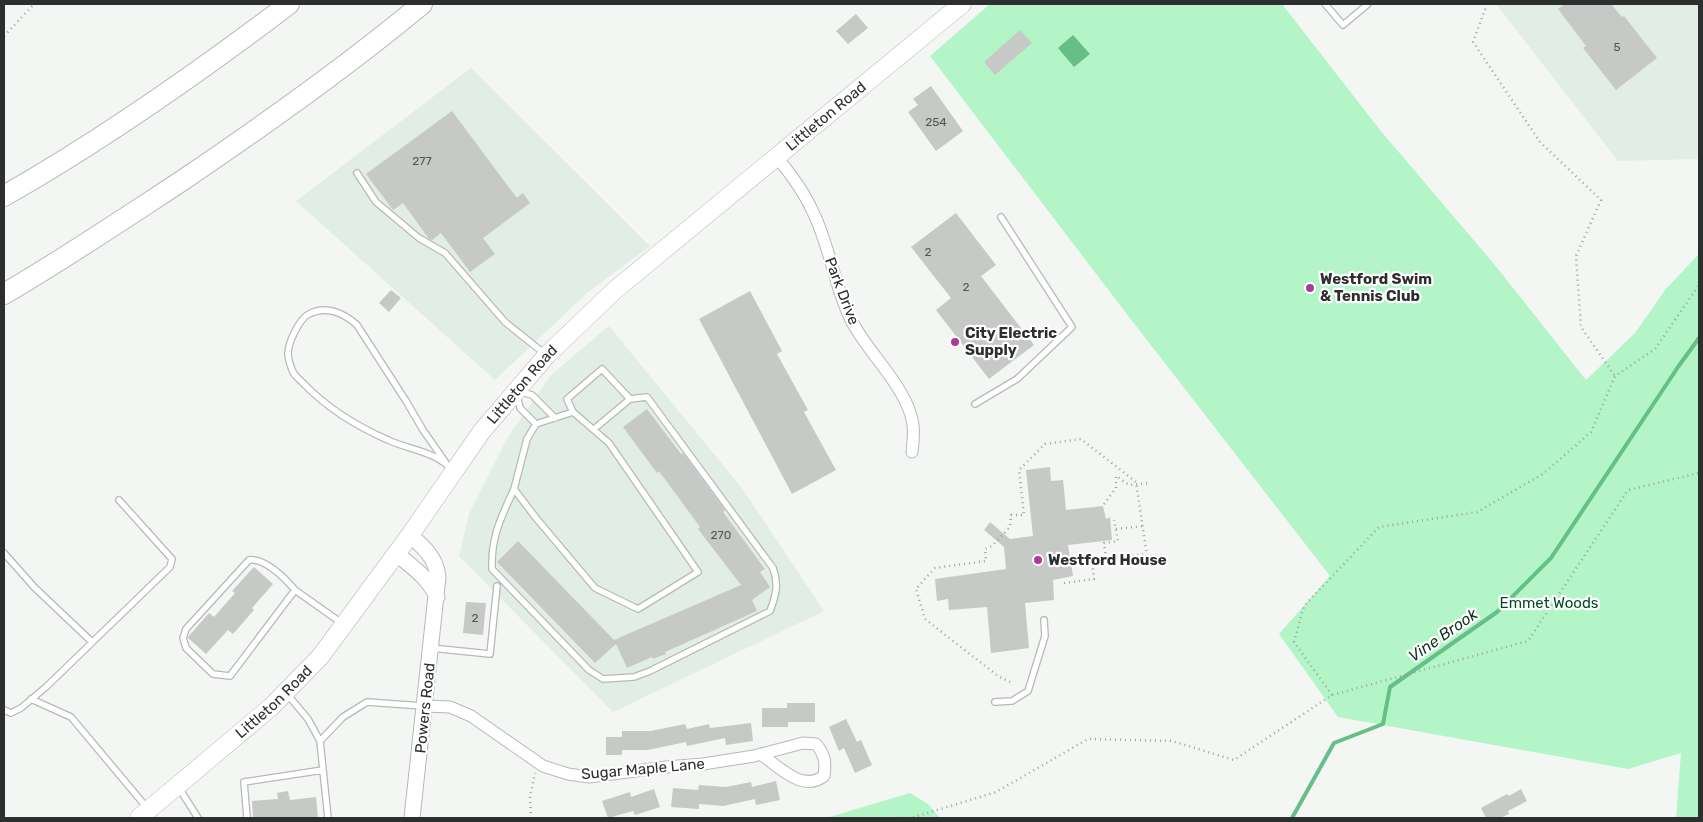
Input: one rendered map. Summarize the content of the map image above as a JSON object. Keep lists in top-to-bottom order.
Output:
{
  "streets": {
    "main road": ["Littleton Road", "Powers Road"],
    "street": ["Park Drive", "Sugar Maple Lane"]
  },
  "crossings": [
    ["Littleton Road", "Park Drive"],
    ["Littleton Road", "Powers Road"],
    ["Powers Road", "Sugar Maple Lane"]
  ],
  "water": ["Vine Brook"],
  "parks": ["Emmet Woods"],
  "places": ["Westford Swim & Tennis Club", "City Electric Supply", "Westford House"],
  "house_numbers": [
    "5",
    "254",
    "277",
    "2",
    "2",
    "270",
    "2"
  ]
}
